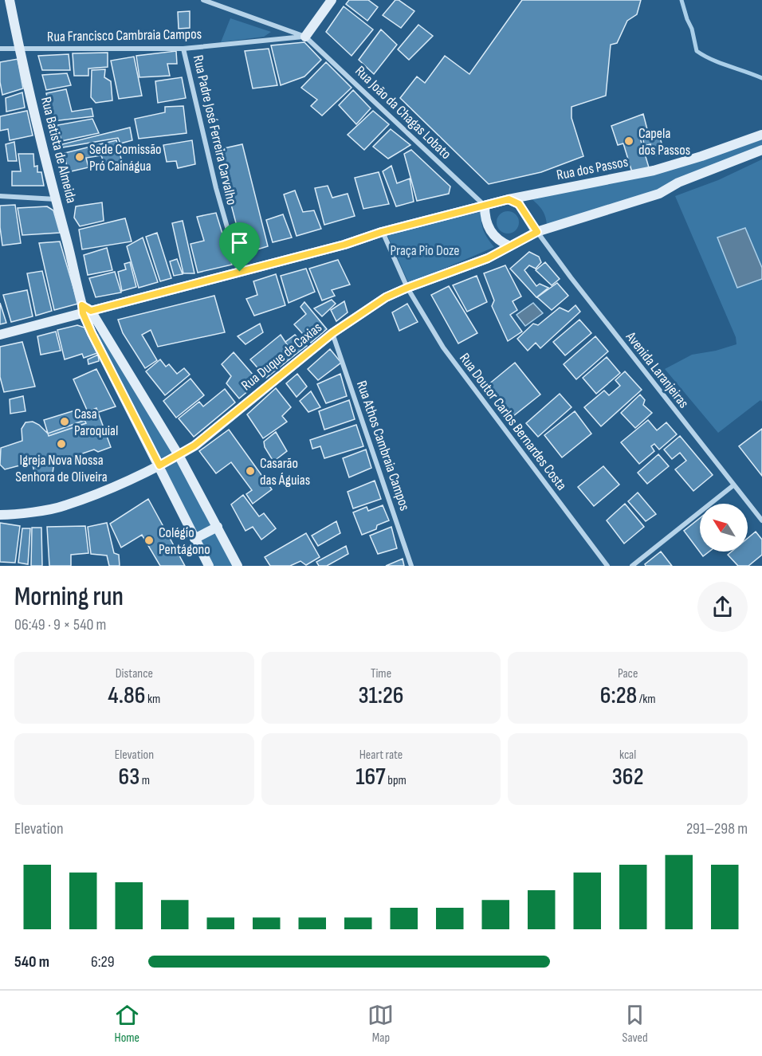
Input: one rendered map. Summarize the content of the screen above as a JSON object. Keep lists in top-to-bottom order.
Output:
{
  "streets": {
    "street": [
      "Rua Francisco Cambraia Campos",
      "Rua João da Chagas Lobato",
      "Rua Padre José Ferreira Carvalho",
      "Rua Batista de Almeida",
      "Rua dos Passos",
      "Rua Duque de Caxias",
      "Avenida Laranjeiras",
      "Rua Doutor Carlos Bernardes Costa",
      "Rua Athos Cambraia Campos"
    ]
  },
  "crossings": [
    ["Rua Francisco Cambraia Campos", "Rua João da Chagas Lobato"],
    ["Rua Francisco Cambraia Campos", "Rua Padre José Ferreira Carvalho"],
    ["Rua Francisco Cambraia Campos", "Rua Batista de Almeida"],
    ["Rua João da Chagas Lobato", "Rua dos Passos"],
    ["Rua João da Chagas Lobato", "Avenida Laranjeiras"],
    ["Rua dos Passos", "Avenida Laranjeiras"],
    ["Rua Duque de Caxias", "Rua Doutor Carlos Bernardes Costa"],
    ["Rua Duque de Caxias", "Rua Athos Cambraia Campos"]
  ],
  "parks": ["Praça Pio Doze"],
  "places": [
    "Capela dos Passos",
    "Sede Comissão Pró Cainágua",
    "Casa Paroquial",
    "Igreja Nova Nossa Senhora de Oliveira",
    "Casarão das Águias",
    "Colégio Pentágono"
  ],
  "north": "top left",
  "page": {
    "heading": ["Morning run", "06:49 · 9 × 540 m"],
    "stats": [
      ["Distance", "4.86 km"],
      ["Time", "31:26"],
      ["Pace", "6:28 /km"],
      ["Elevation", "63 m"],
      ["Heart rate", "167 bpm"],
      ["kcal", "362"]
    ],
    "chart": ["Elevation", "291–298 m"],
    "list": [
      {
        "name": "540 m",
        "note": "6:29"
      }
    ],
    "tabs": ["Home", "Map", "Saved"]
  }
}
